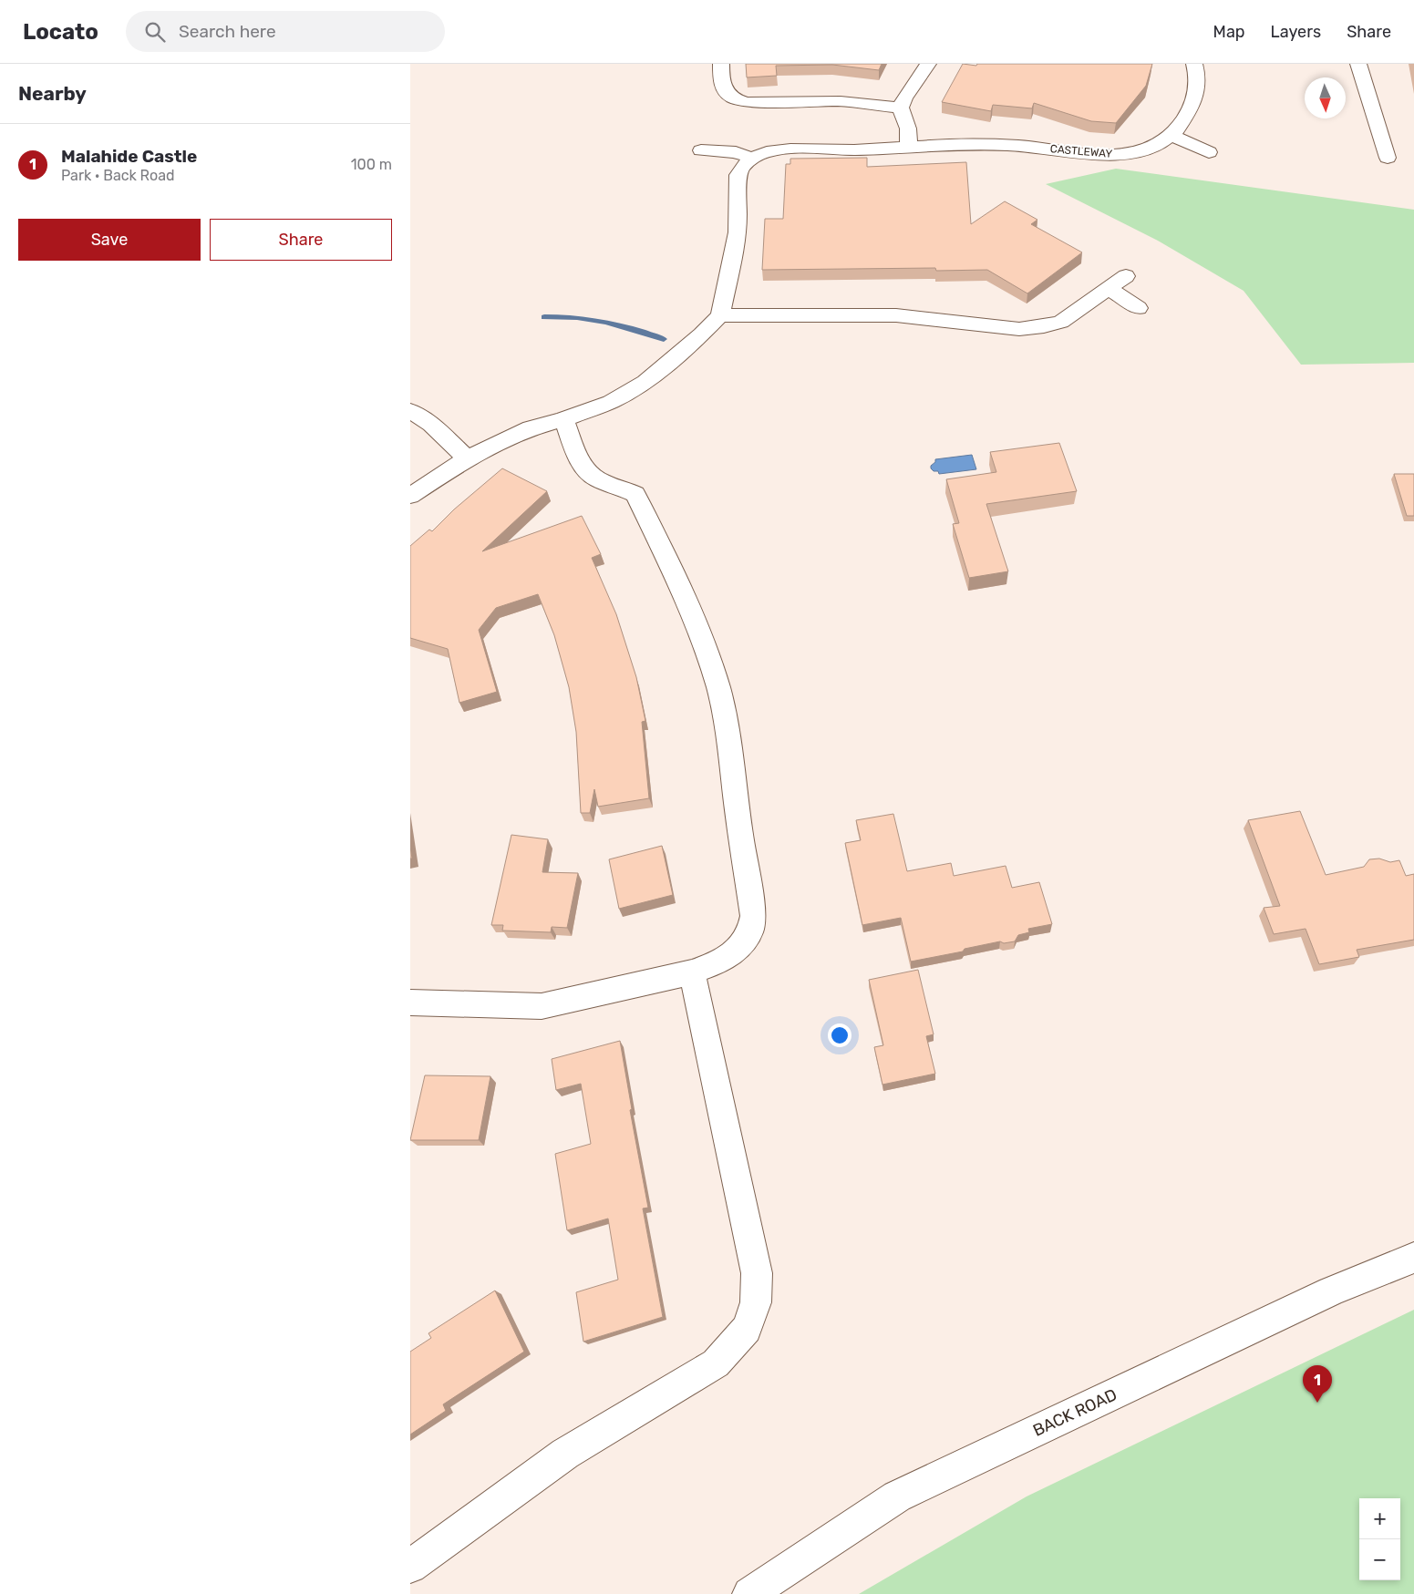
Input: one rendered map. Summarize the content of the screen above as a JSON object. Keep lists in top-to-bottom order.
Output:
{
  "streets": {
    "street": ["CASTLEWAY", "BACK ROAD"]
  },
  "north": "bottom",
  "page": {
    "header": "Locato",
    "search": "Search here",
    "nav": ["Map", "Layers", "Share"],
    "heading": "Nearby",
    "list": [
      {
        "mark": "1",
        "name": "Malahide Castle",
        "note": "Park · Back Road",
        "value": "100 m"
      }
    ],
    "buttons": ["Save", "Share"],
    "pins": "1",
    "map_buttons": ["+", "−"]
  }
}
